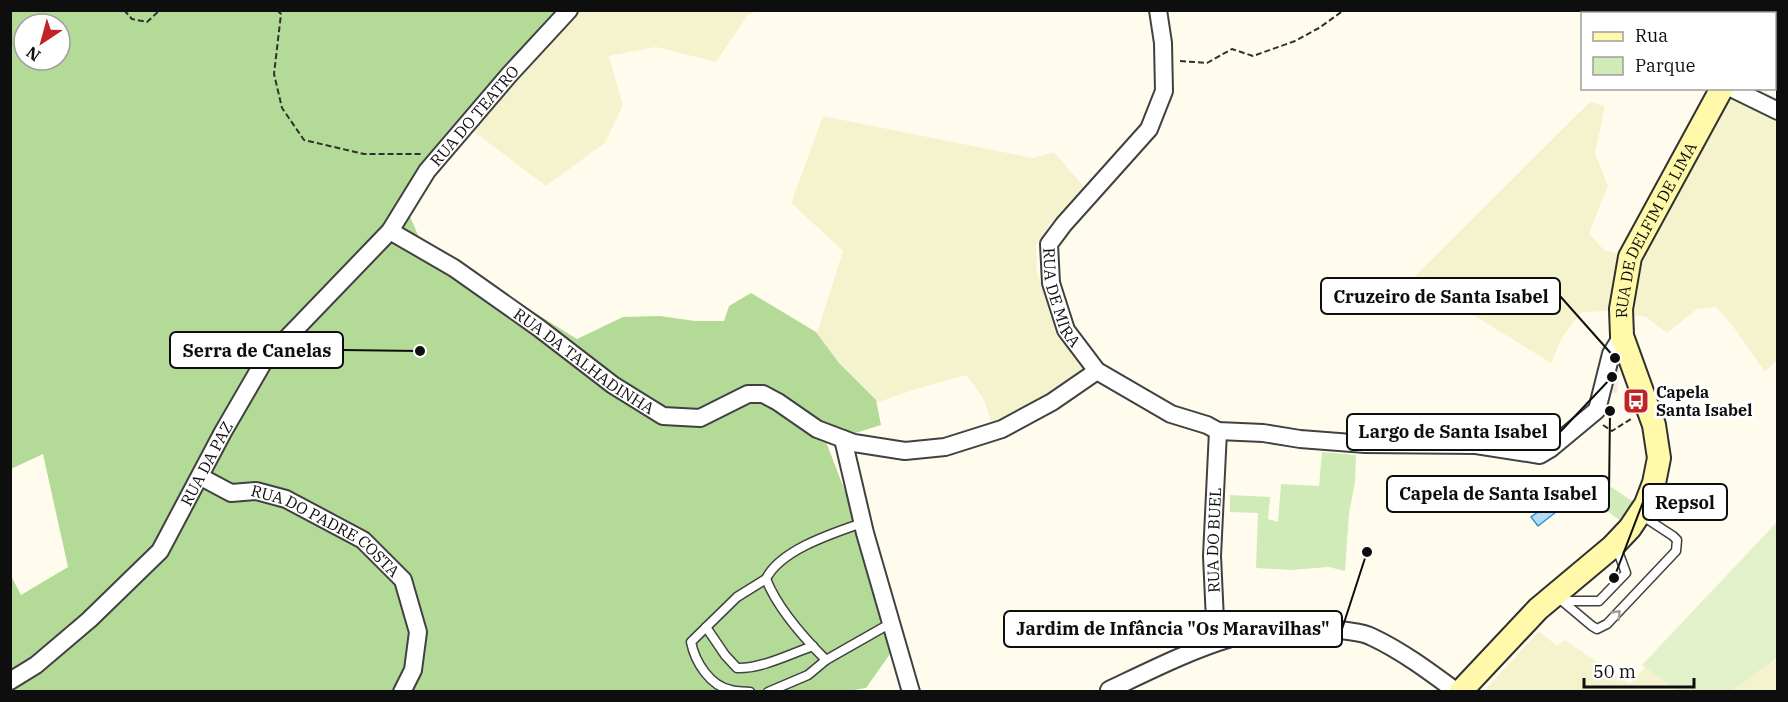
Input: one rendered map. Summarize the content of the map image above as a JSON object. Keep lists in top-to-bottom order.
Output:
{
  "streets": {
    "main road": ["RUA DE DELFIM DE LIMA"],
    "street": [
      "RUA DO TEATRO",
      "RUA DE MIRA",
      "RUA DA TALHADINHA",
      "RUA DA PAZ",
      "RUA DO PADRE COSTA",
      "RUA DO BUEL"
    ]
  },
  "crossings": [
    ["RUA DO TEATRO", "RUA DA TALHADINHA"],
    ["RUA DO TEATRO", "RUA DA PAZ"],
    ["RUA DE MIRA", "RUA DA TALHADINHA"],
    ["RUA DE MIRA", "RUA DO BUEL"],
    ["RUA DA TALHADINHA", "RUA DA PAZ"],
    ["RUA DA PAZ", "RUA DO PADRE COSTA"]
  ],
  "places": {
    "other": [
      "Serra de Canelas",
      "Cruzeiro de Santa Isabel",
      "Largo de Santa Isabel",
      "Capela de Santa Isabel",
      "Jardim de Infância \"Os Maravilhas\"",
      "Repsol"
    ],
    "bus stop": ["Capela Santa Isabel"]
  },
  "legend": ["Rua", "Parque"],
  "scale_bar": "50 m",
  "north": "bottom left"
}
